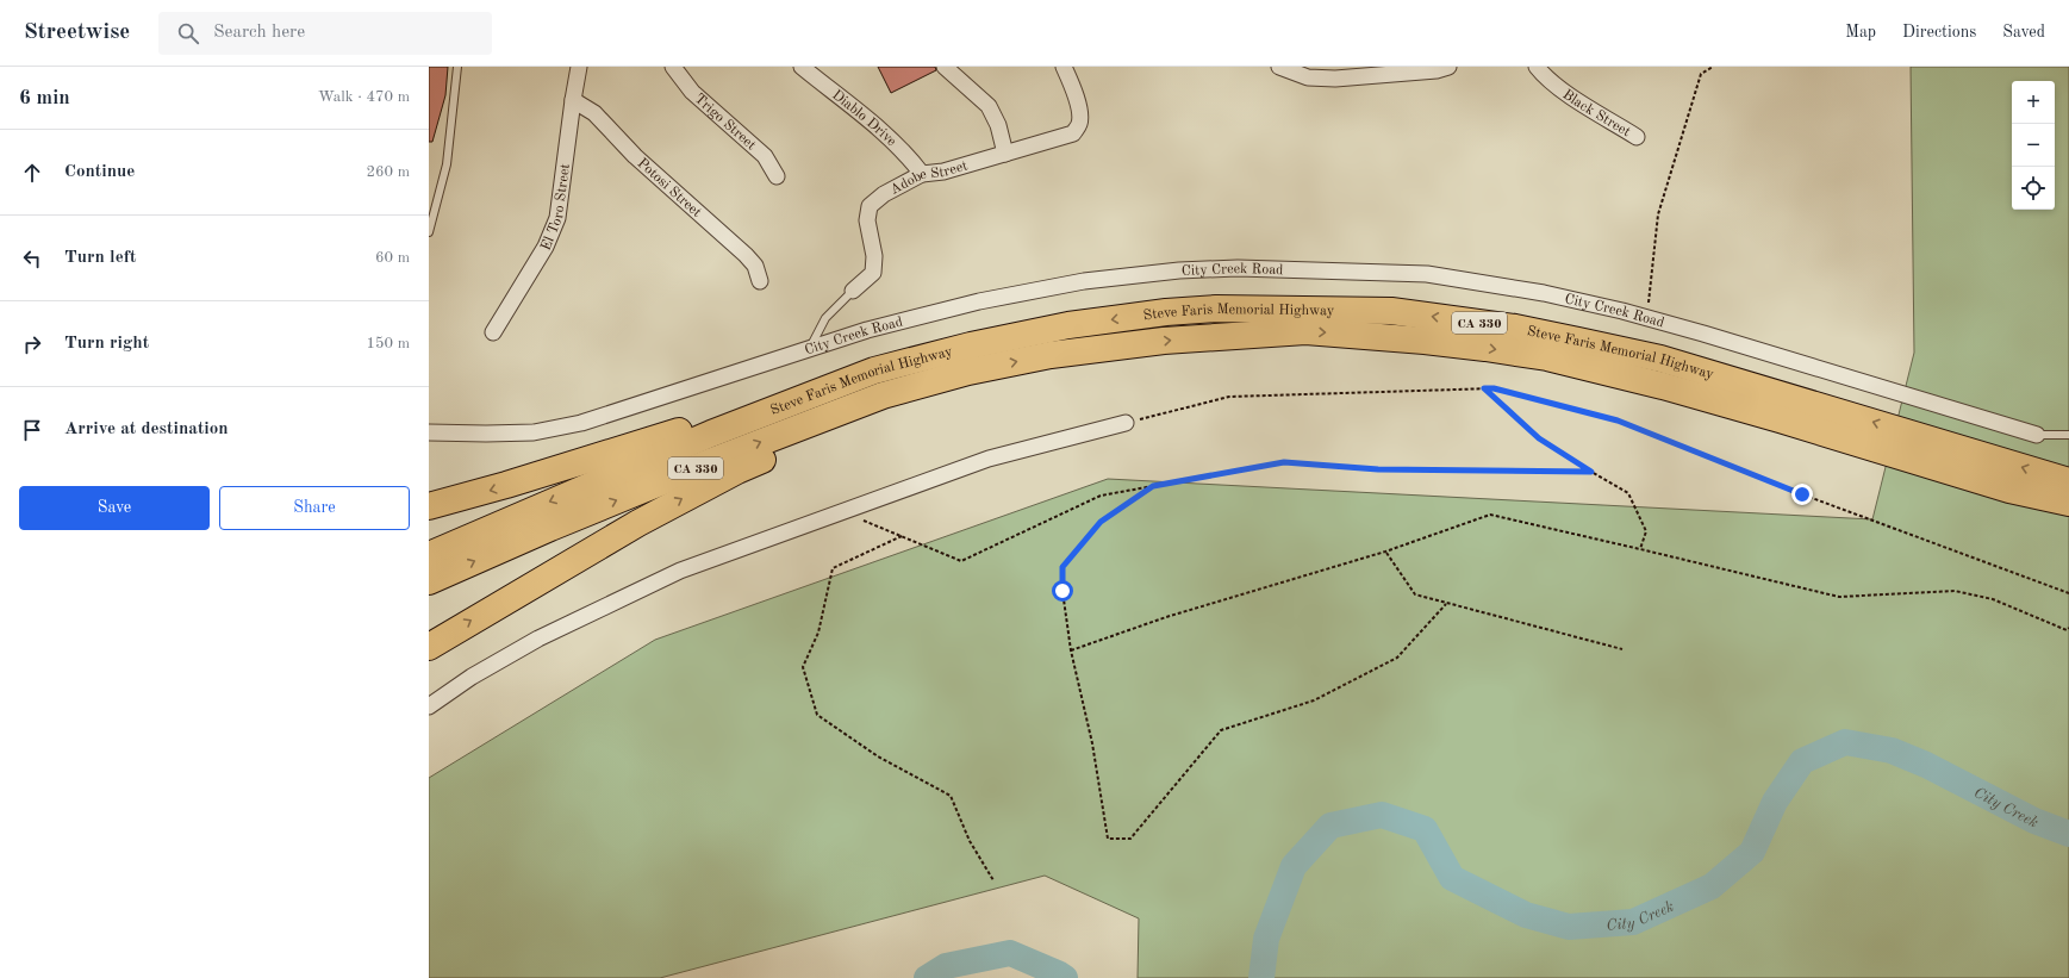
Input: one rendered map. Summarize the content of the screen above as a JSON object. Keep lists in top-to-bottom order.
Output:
{
  "streets": {
    "highway": ["Steve Faris Memorial Highway", "CA 330"],
    "street": [
      "Black Street",
      "Diablo Drive",
      "Trigo Street",
      "Adobe Street",
      "Potosi Street",
      "El Toro Street",
      "City Creek Road"
    ]
  },
  "crossings": [
    ["Diablo Drive", "Adobe Street"],
    ["Potosi Street", "El Toro Street"]
  ],
  "water": ["City Creek"],
  "page": {
    "header": "Streetwise",
    "search": "Search here",
    "nav": ["Map", "Directions", "Saved"],
    "heading": ["6 min", "Walk · 470 m"],
    "map_buttons": ["+", "−"],
    "list": [
      ["Continue", "260 m"],
      ["Turn left", "60 m"],
      ["Turn right", "150 m"],
      "Arrive at destination"
    ],
    "buttons": ["Save", "Share"]
  }
}
